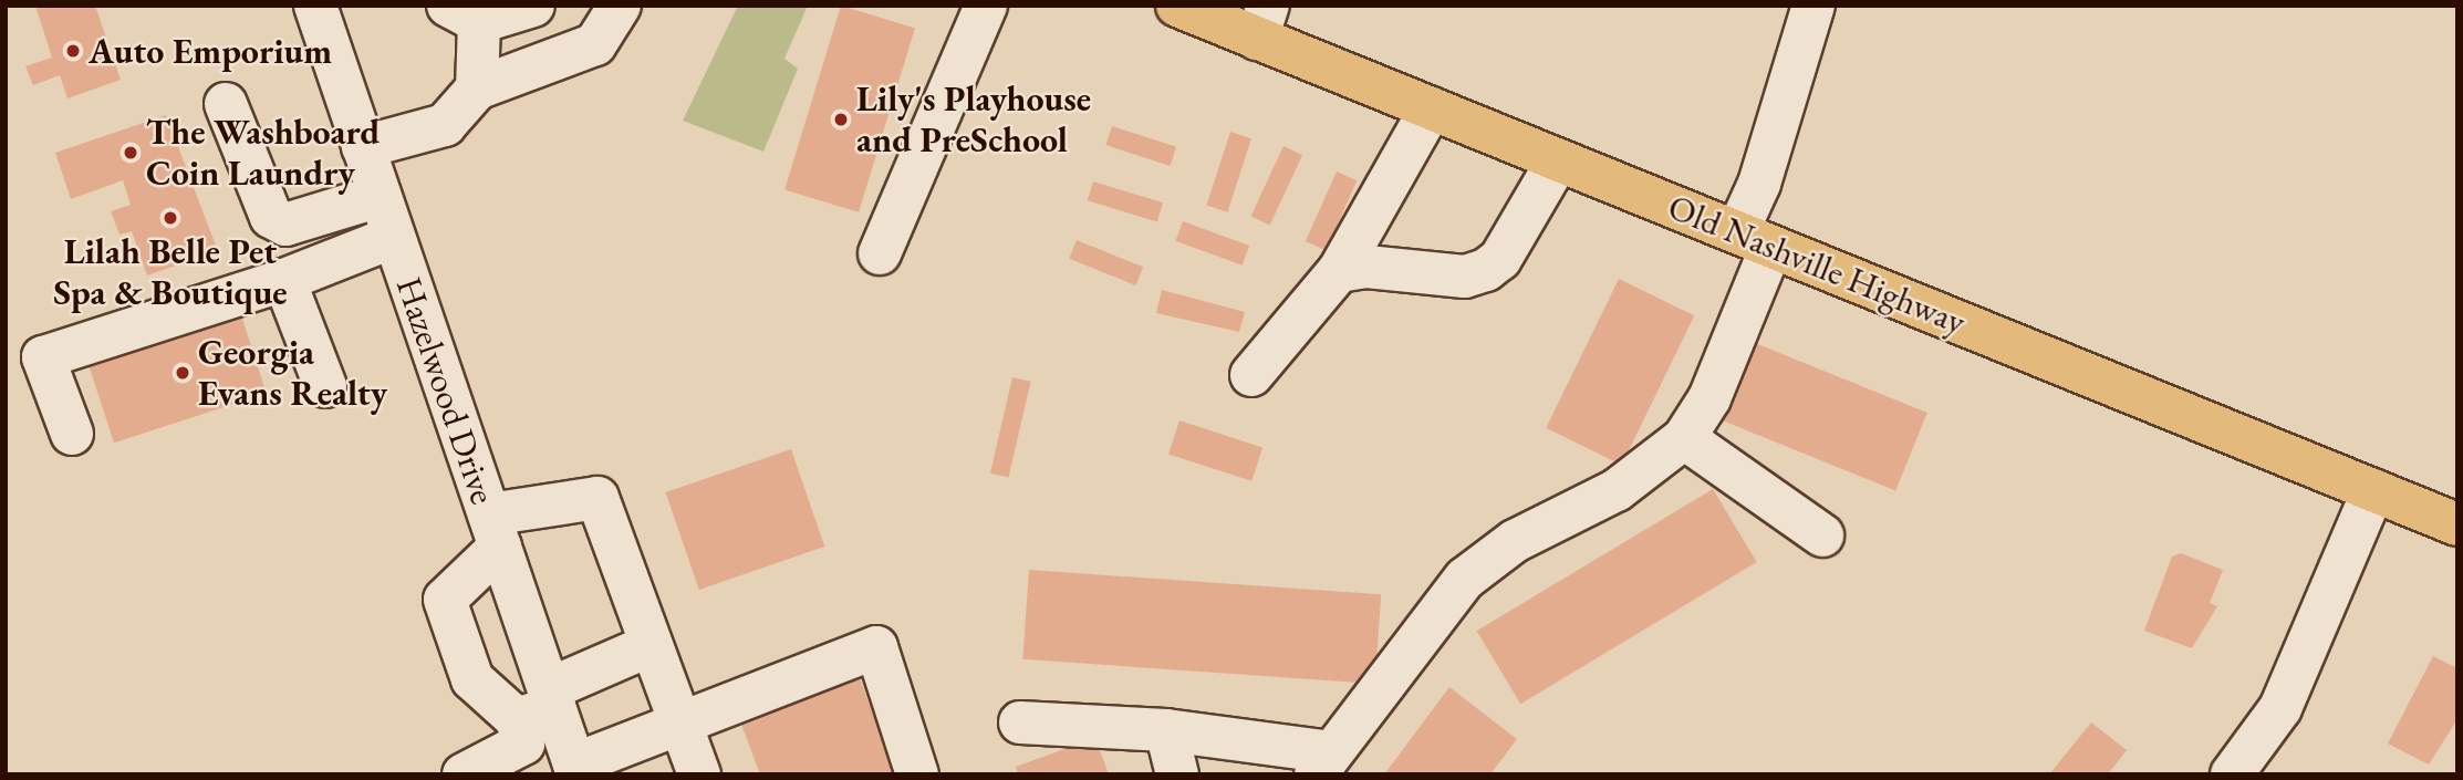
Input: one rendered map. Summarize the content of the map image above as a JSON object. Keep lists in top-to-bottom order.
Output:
{
  "streets": {
    "main road": ["Old Nashville Highway"],
    "street": ["Hazelwood Drive"]
  },
  "places": [
    "Auto Emporium",
    "Lily's Playhouse and PreSchool",
    "The Washboard Coin Laundry",
    "Lilah Belle Pet Spa & Boutique",
    "Georgia Evans Realty"
  ]
}
